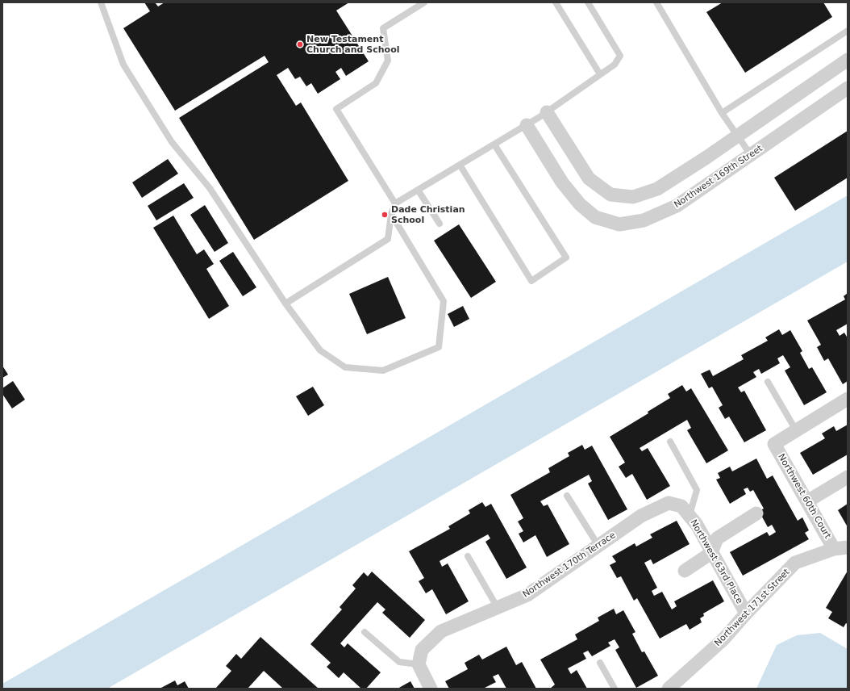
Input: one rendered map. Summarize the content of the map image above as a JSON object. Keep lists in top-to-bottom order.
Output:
{
  "streets": {
    "street": [
      "Northwest 169th Street",
      "Northwest 60th Court",
      "Northwest 63rd Place",
      "Northwest 170th Terrace",
      "Northwest 171st Street"
    ]
  },
  "crossings": [
    ["Northwest 60th Court", "Northwest 171st Street"],
    ["Northwest 63rd Place", "Northwest 170th Terrace"],
    ["Northwest 63rd Place", "Northwest 171st Street"]
  ],
  "places": ["New Testament Church and School", "Dade Christian School"]
}
